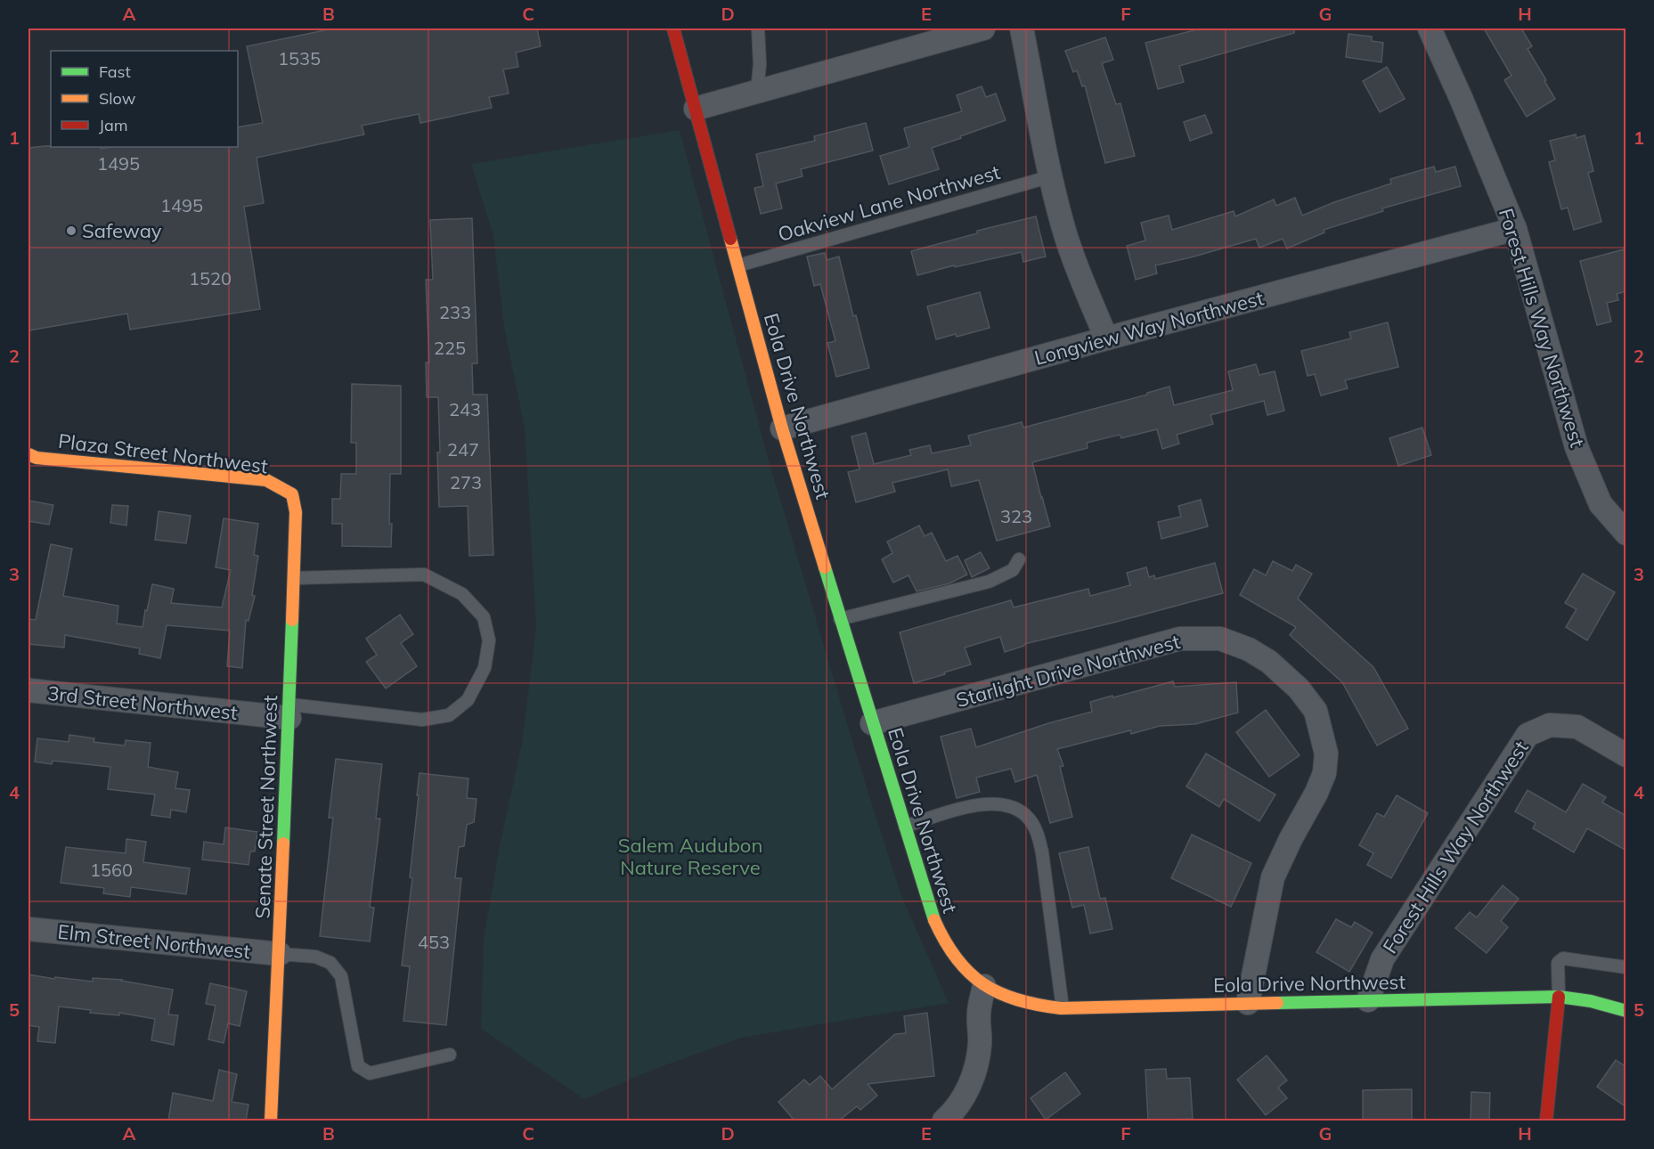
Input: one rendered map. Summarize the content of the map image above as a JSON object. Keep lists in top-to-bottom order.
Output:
{
  "streets": {
    "main road": ["Eola Drive Northwest", "Plaza Street Northwest", "Senate Street Northwest"],
    "street": [
      "Longview Way Northwest",
      "Forest Hills Way Northwest",
      "Starlight Drive Northwest",
      "3rd Street Northwest",
      "Elm Street Northwest"
    ],
    "lane": ["Oakview Lane Northwest"]
  },
  "crossings": [
    ["Oakview Lane Northwest", "Eola Drive Northwest"],
    ["Longview Way Northwest", "Forest Hills Way Northwest"],
    ["Longview Way Northwest", "Eola Drive Northwest"],
    ["Forest Hills Way Northwest", "Eola Drive Northwest"],
    ["Eola Drive Northwest", "Starlight Drive Northwest"],
    ["Plaza Street Northwest", "Senate Street Northwest"],
    ["3rd Street Northwest", "Senate Street Northwest"],
    ["Senate Street Northwest", "Elm Street Northwest"]
  ],
  "parks": ["Salem Audubon Nature Reserve"],
  "places": ["Safeway"],
  "house_numbers": [
    "1535",
    "1495",
    "1495",
    "1520",
    "233",
    "225",
    "243",
    "247",
    "273",
    "323",
    "1560",
    "453"
  ],
  "legend": ["Fast", "Slow", "Jam"],
  "grid": {
    "columns": [
      "A",
      "B",
      "C",
      "D",
      "E",
      "F",
      "G",
      "H"
    ],
    "rows": [
      "1",
      "2",
      "3",
      "4",
      "5"
    ]
  }
}
